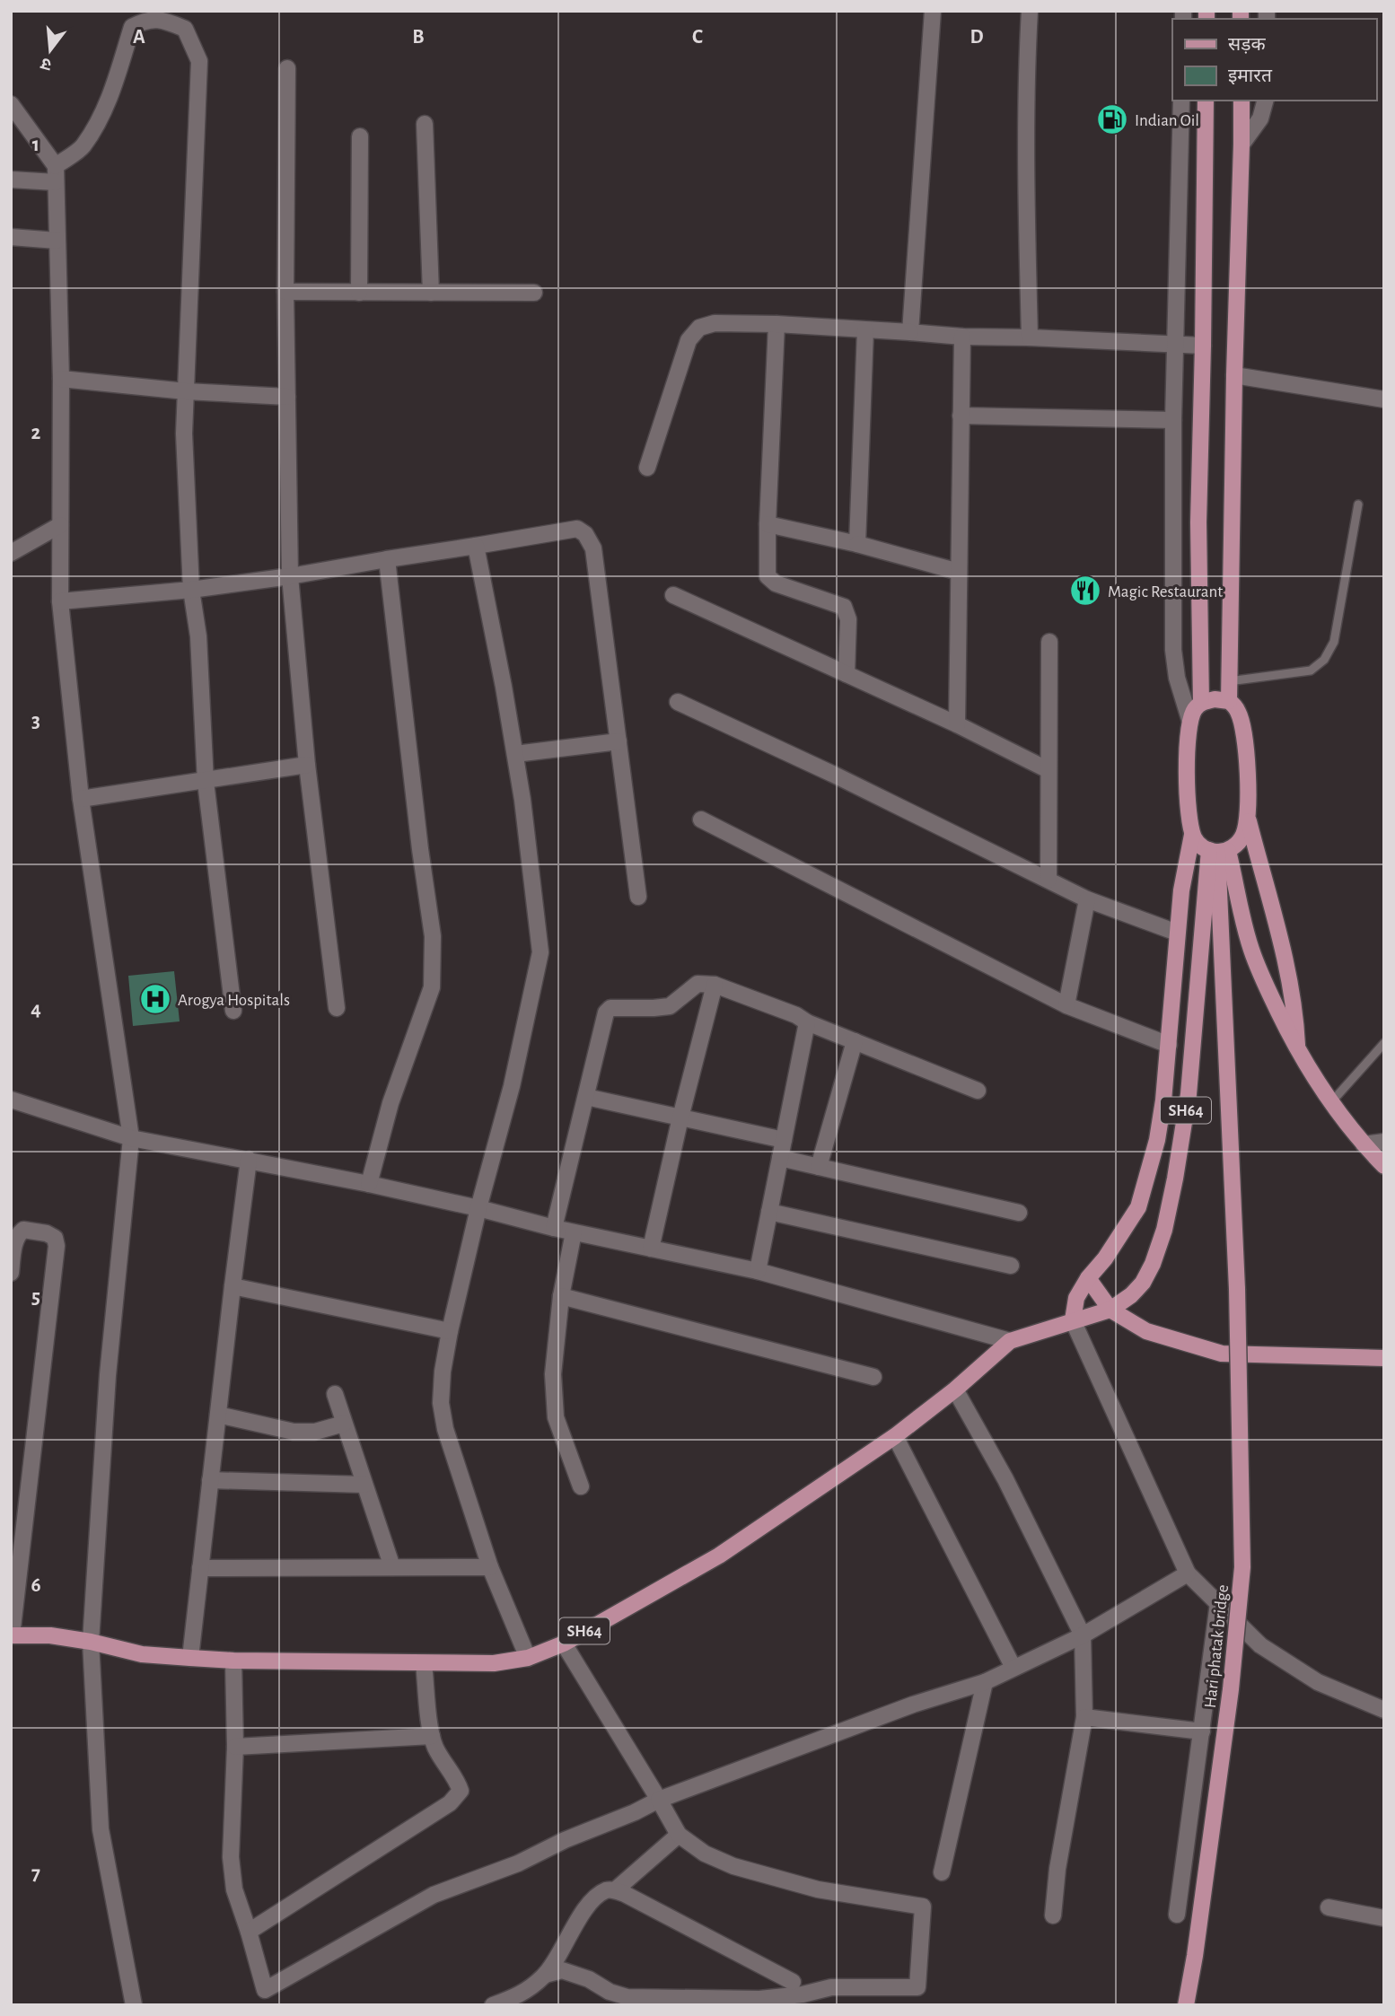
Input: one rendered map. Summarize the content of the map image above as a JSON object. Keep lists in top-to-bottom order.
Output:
{
  "streets": {
    "main road": ["SH64", "Hari phatak bridge"]
  },
  "crossings": [
    ["SH64", "Hari phatak bridge"]
  ],
  "places": {
    "fuel station": ["Indian Oil"],
    "restaurant": ["Magic Restaurant"],
    "hospital": ["Arogya Hospitals"]
  },
  "legend": ["सड़क", "इमारत"],
  "north": "bottom",
  "grid": {
    "columns": [
      "A",
      "B",
      "C",
      "D"
    ],
    "rows": [
      "1",
      "2",
      "3",
      "4",
      "5",
      "6",
      "7"
    ]
  }
}
